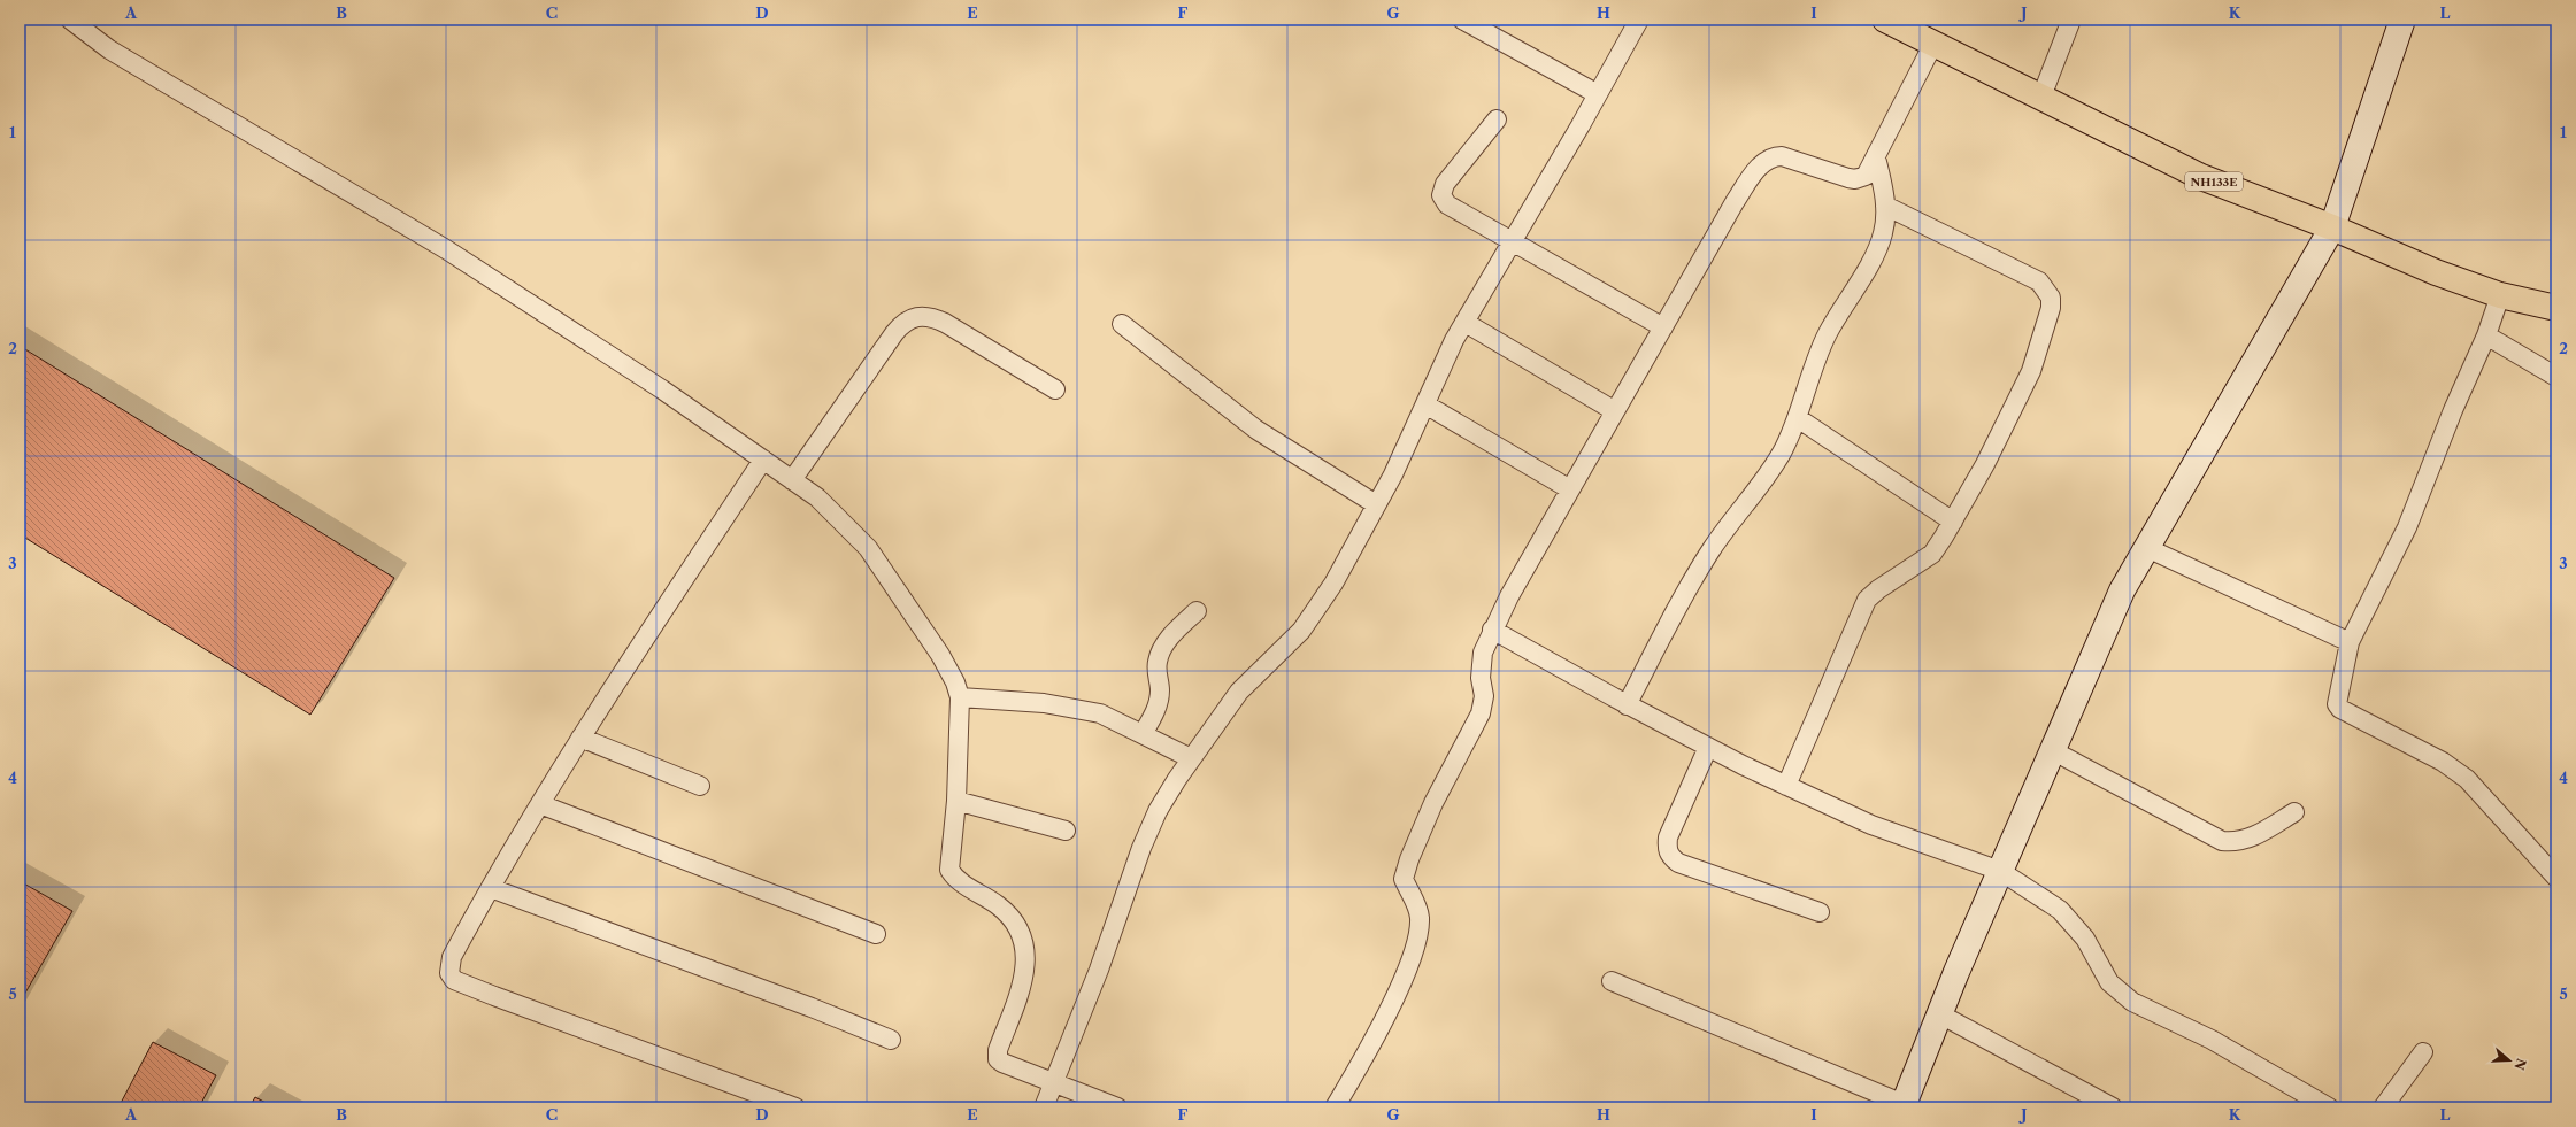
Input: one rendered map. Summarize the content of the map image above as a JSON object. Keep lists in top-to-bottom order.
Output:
{
  "streets": {
    "main road": ["NH133E"]
  },
  "north": "right",
  "grid": {
    "columns": [
      "A",
      "B",
      "C",
      "D",
      "E",
      "F",
      "G",
      "H",
      "I",
      "J",
      "K",
      "L"
    ],
    "rows": [
      "1",
      "2",
      "3",
      "4",
      "5"
    ]
  }
}
